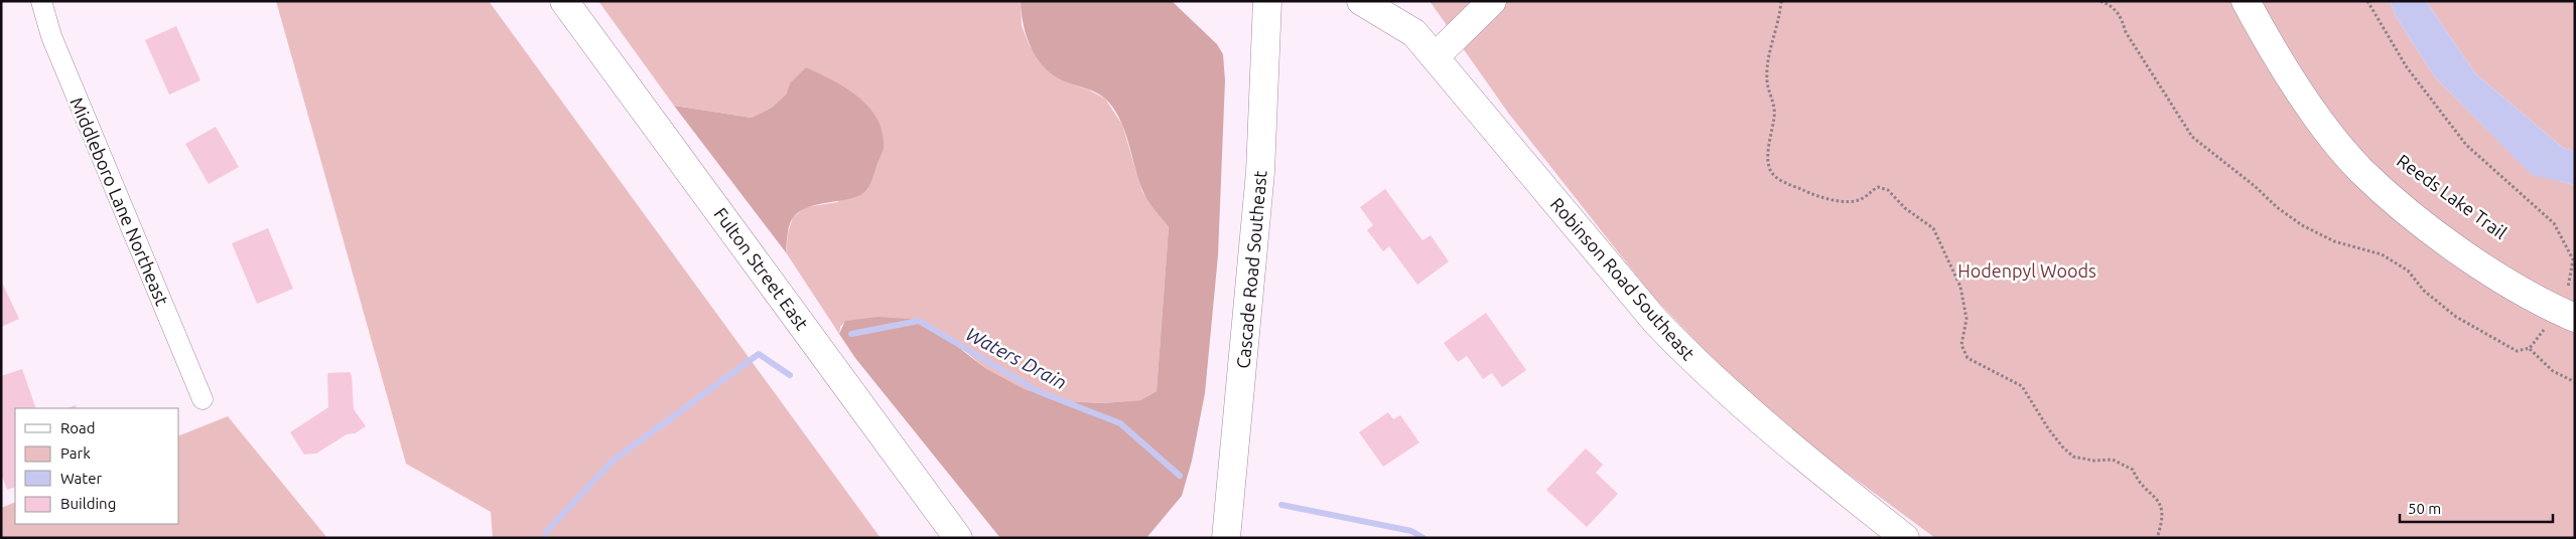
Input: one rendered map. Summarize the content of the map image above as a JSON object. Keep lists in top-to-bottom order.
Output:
{
  "streets": {
    "main road": ["Fulton Street East", "Cascade Road Southeast", "Robinson Road Southeast"],
    "street": ["Middleboro Lane Northeast"]
  },
  "water": ["Waters Drain"],
  "parks": ["Hodenpyl Woods"],
  "legend": [
    "Road",
    "Park",
    "Water",
    "Building"
  ],
  "scale_bar": "50 m"
}
